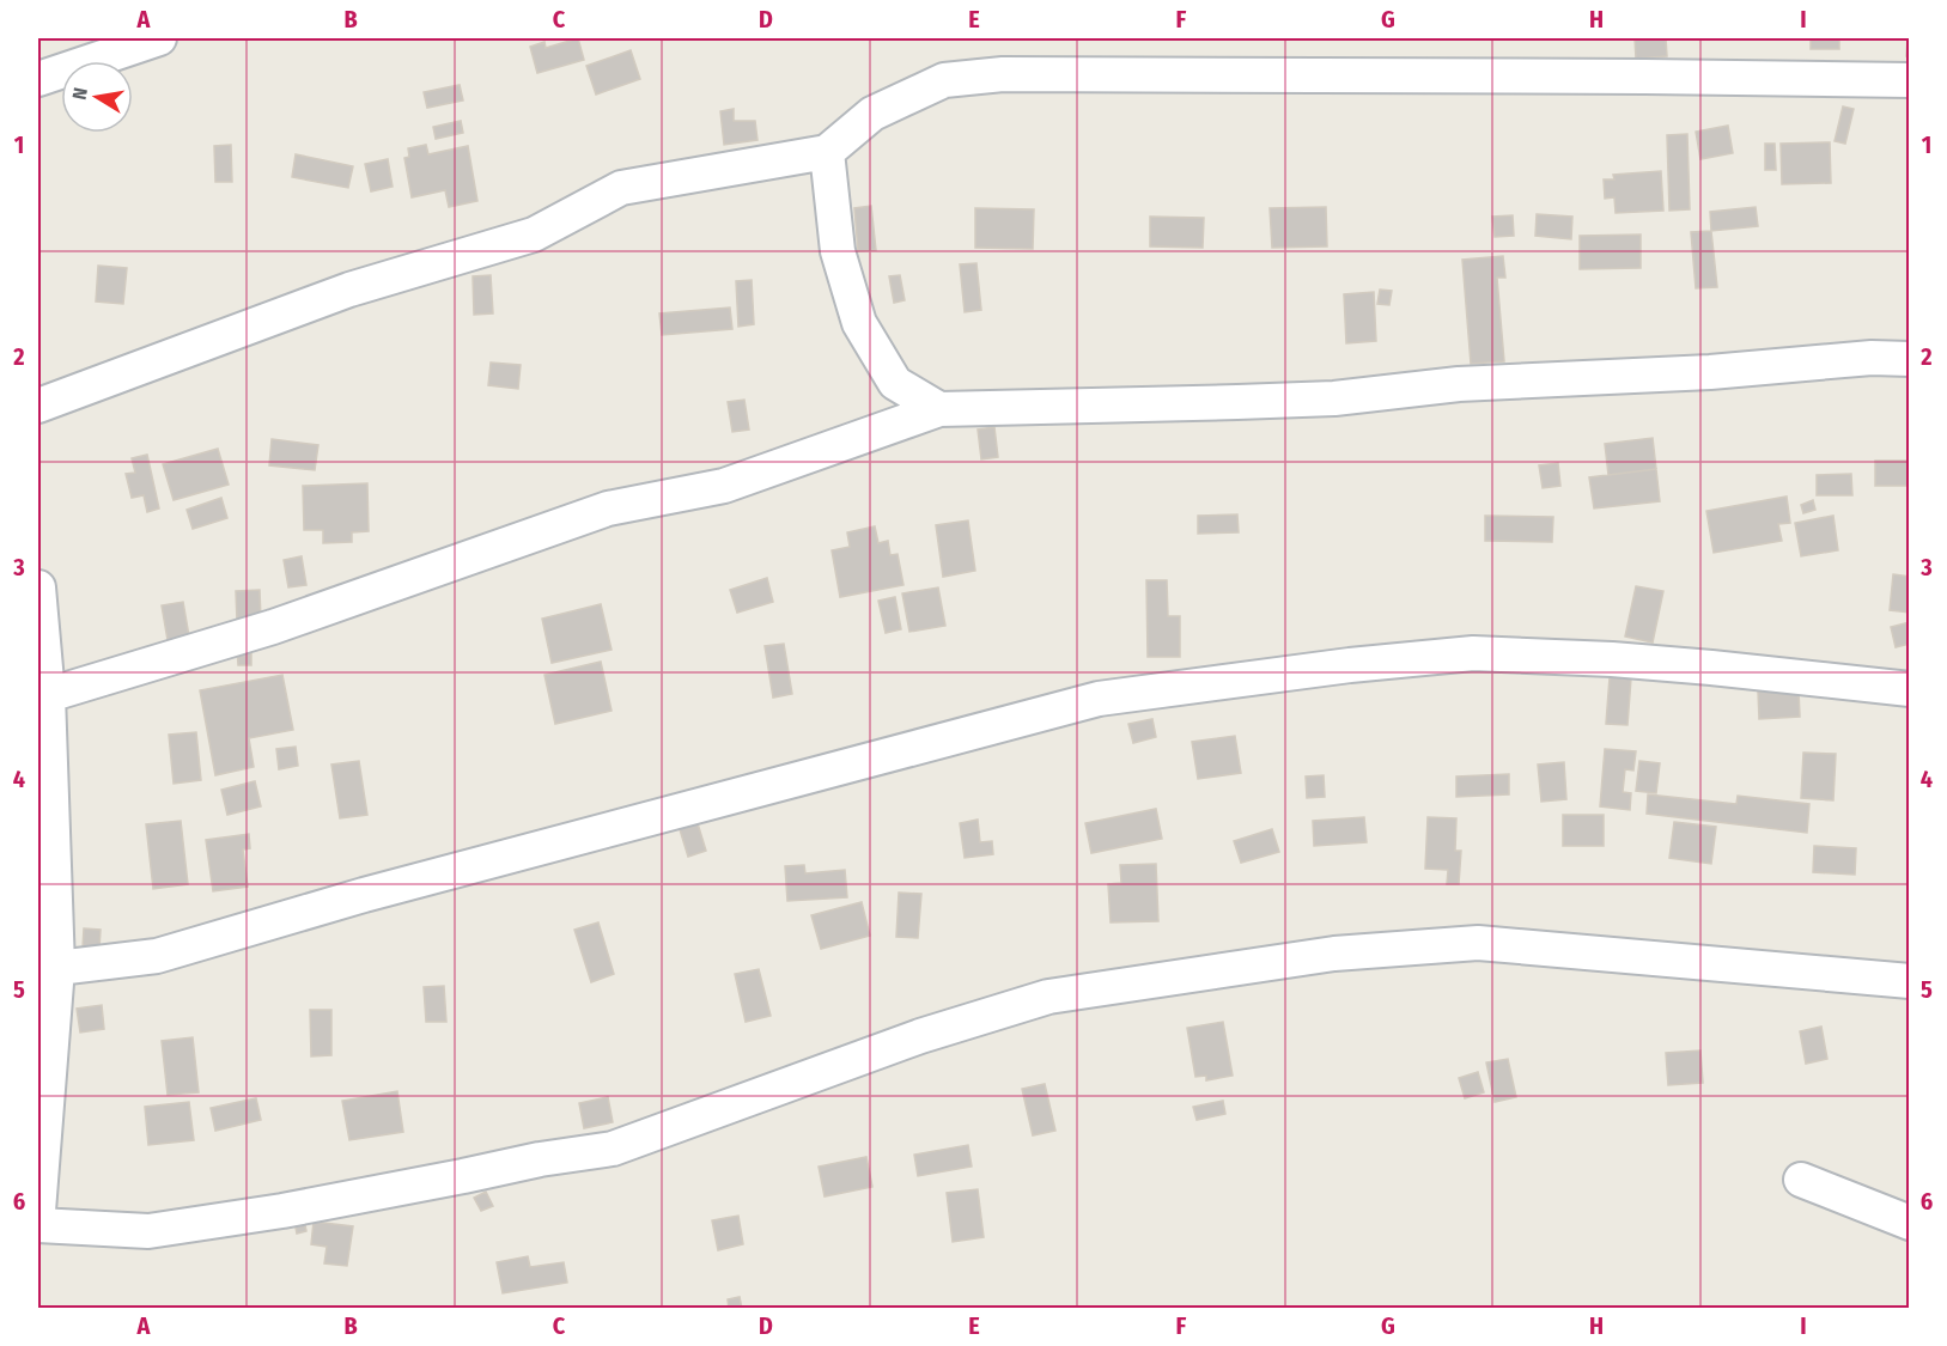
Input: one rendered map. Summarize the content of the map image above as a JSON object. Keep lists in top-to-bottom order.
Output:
{
  "north": "left",
  "grid": {
    "columns": [
      "A",
      "B",
      "C",
      "D",
      "E",
      "F",
      "G",
      "H",
      "I"
    ],
    "rows": [
      "1",
      "2",
      "3",
      "4",
      "5",
      "6"
    ]
  }
}
